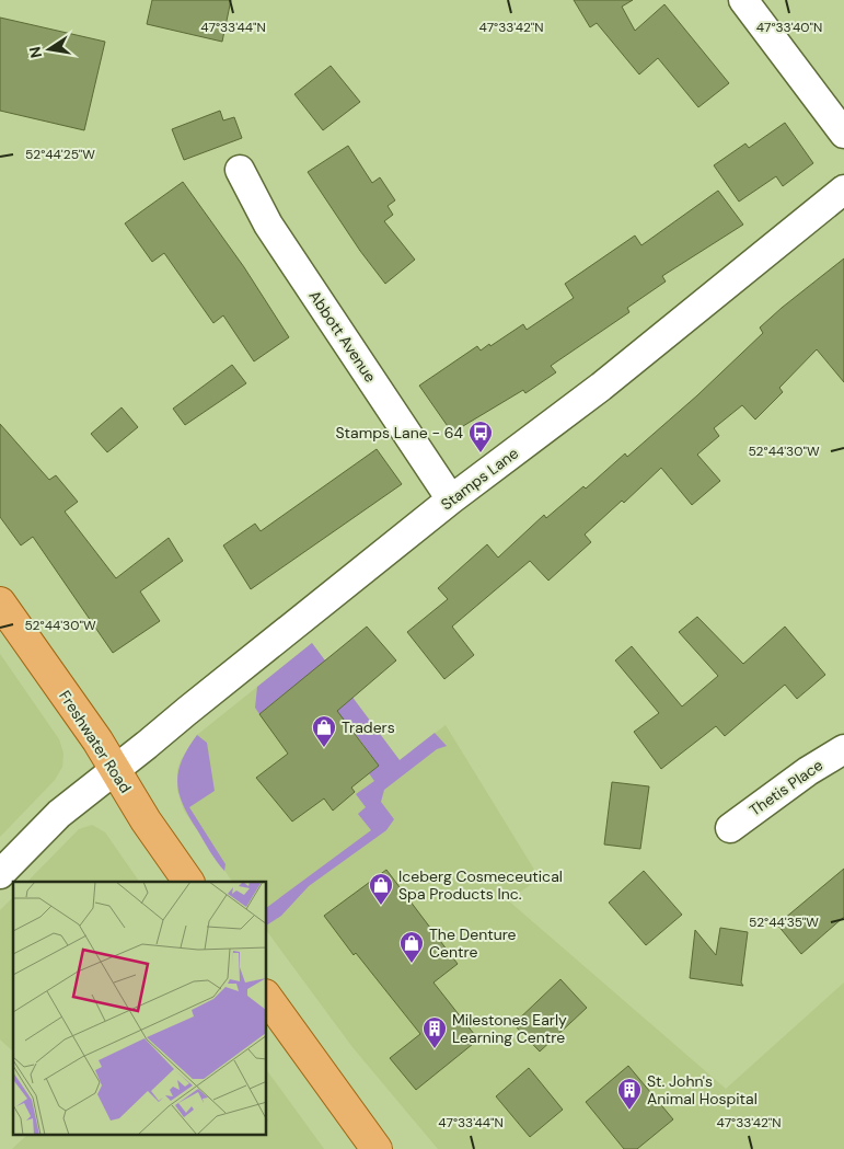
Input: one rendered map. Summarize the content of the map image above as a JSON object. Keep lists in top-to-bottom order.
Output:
{
  "streets": {
    "main road": ["Freshwater Road"],
    "street": ["Abbott Avenue", "Stamps Lane", "Thetis Place"]
  },
  "crossings": [
    ["Abbott Avenue", "Stamps Lane"],
    ["Stamps Lane", "Freshwater Road"]
  ],
  "places": {
    "bus stop": ["Stamps Lane - 64"],
    "shop": ["Traders", "Iceberg Cosmeceutical Spa Products Inc.", "The Denture Centre"],
    "building": ["Milestones Early Learning Centre", "St. John's Animal Hospital"]
  },
  "north": "left",
  "coordinates": [
    "47°33'44\"N",
    "47°33'42\"N",
    "47°33'40\"N",
    "52°44'25\"W",
    "52°44'30\"W",
    "52°44'35\"W"
  ]
}
